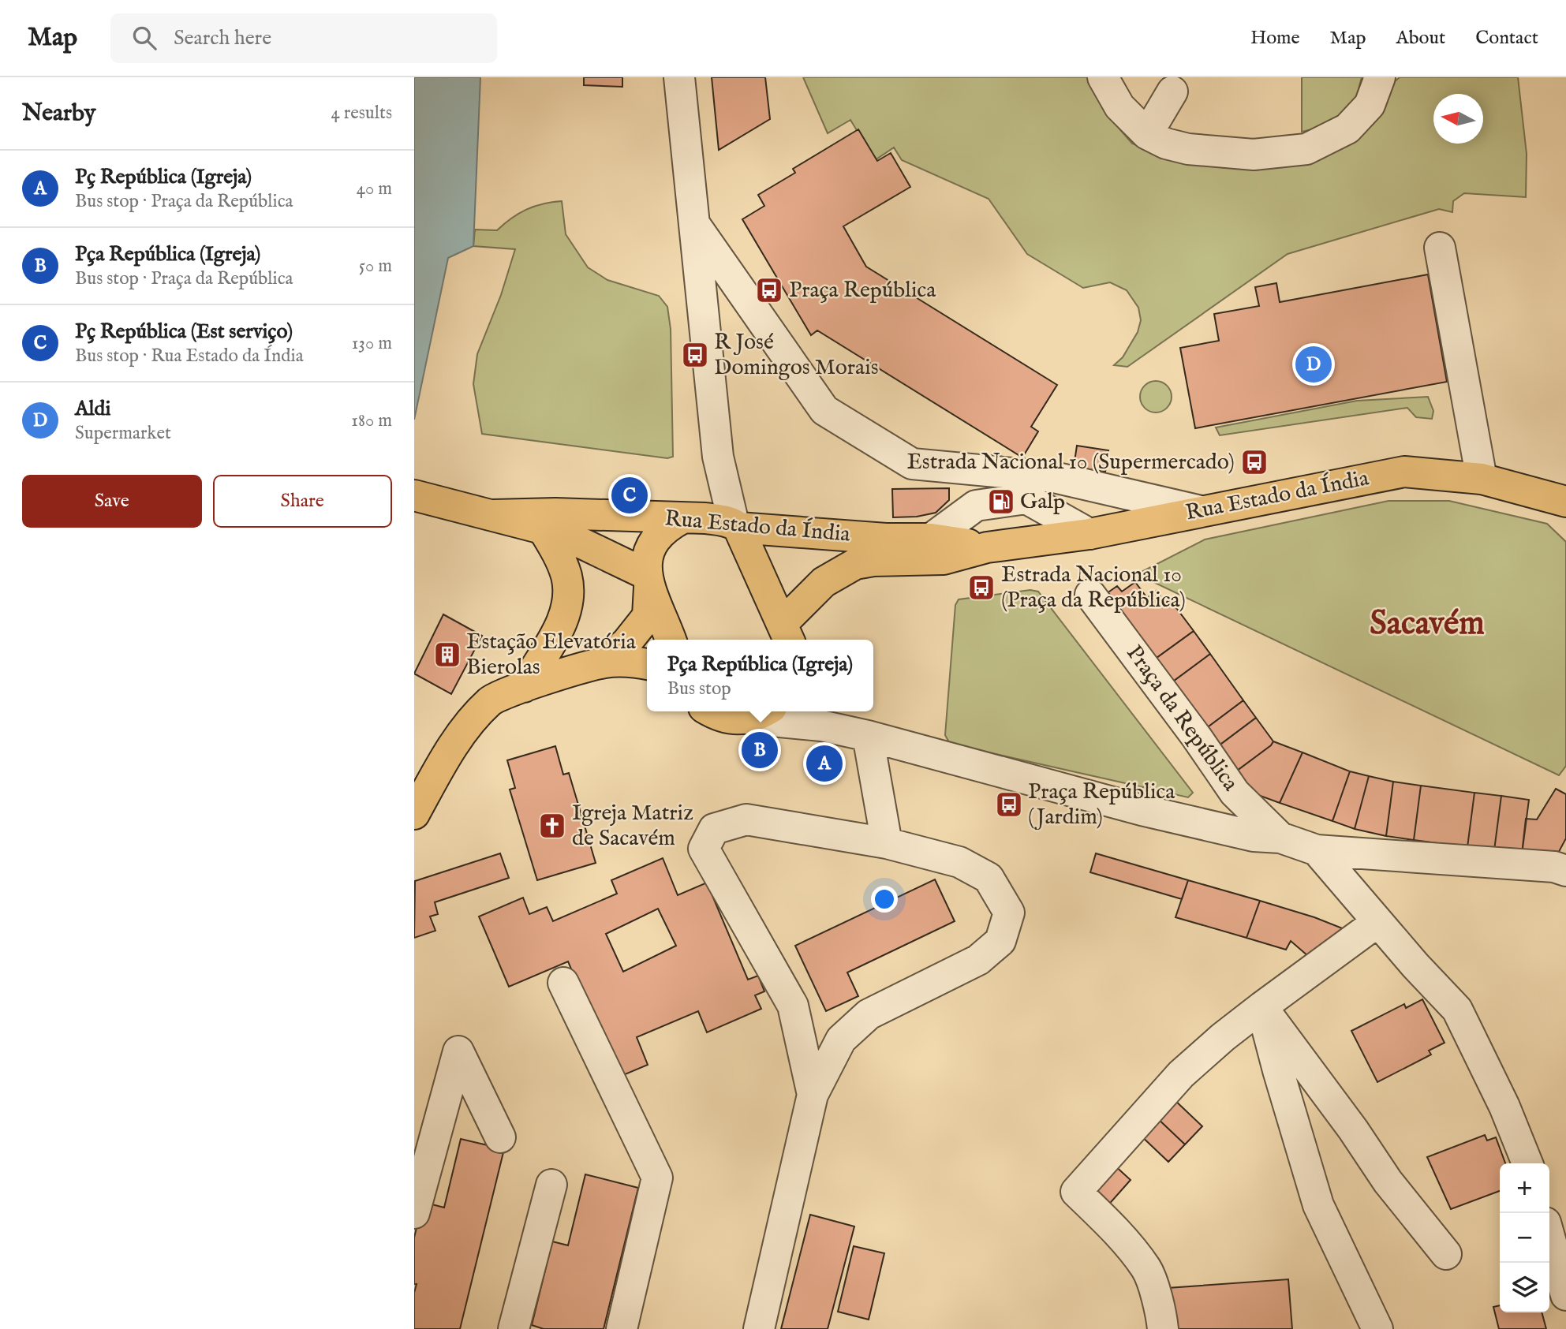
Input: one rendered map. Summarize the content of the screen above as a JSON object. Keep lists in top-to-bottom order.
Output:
{
  "streets": {
    "main road": ["Rua Estado da Índia", "Praça da República"]
  },
  "districts": ["Sacavém"],
  "places": {
    "bus stop": [
      "Praça República",
      "R José Domingos Morais",
      "Estrada Nacional 10 (Supermercado)",
      "Estrada Nacional 10 (Praça da República)",
      "Praça República (Jardim)"
    ],
    "fuel station": ["Galp"],
    "building": ["Estação Elevatória Bierolas"],
    "church": ["Igreja Matriz de Sacavém"]
  },
  "north": "left",
  "page": {
    "header": "Map",
    "search": "Search here",
    "nav": [
      "Home",
      "Map",
      "About",
      "Contact"
    ],
    "heading": ["Nearby", "4 results"],
    "list": [
      {
        "mark": "A",
        "name": "Pç República (Igreja)",
        "note": "Bus stop · Praça da República",
        "value": "40 m"
      },
      {
        "mark": "B",
        "name": "Pça República (Igreja)",
        "note": "Bus stop · Praça da República",
        "value": "50 m"
      },
      {
        "mark": "C",
        "name": "Pç República (Est serviço)",
        "note": "Bus stop · Rua Estado da Índia",
        "value": "130 m"
      },
      {
        "mark": "D",
        "name": "Aldi",
        "note": "Supermarket",
        "value": "180 m"
      }
    ],
    "pins": [
      "D",
      "C",
      "B",
      "A"
    ],
    "buttons": ["Save", "Share"],
    "popup": ["Pça República (Igreja)", "Bus stop"],
    "map_buttons": ["+", "−"]
  }
}
